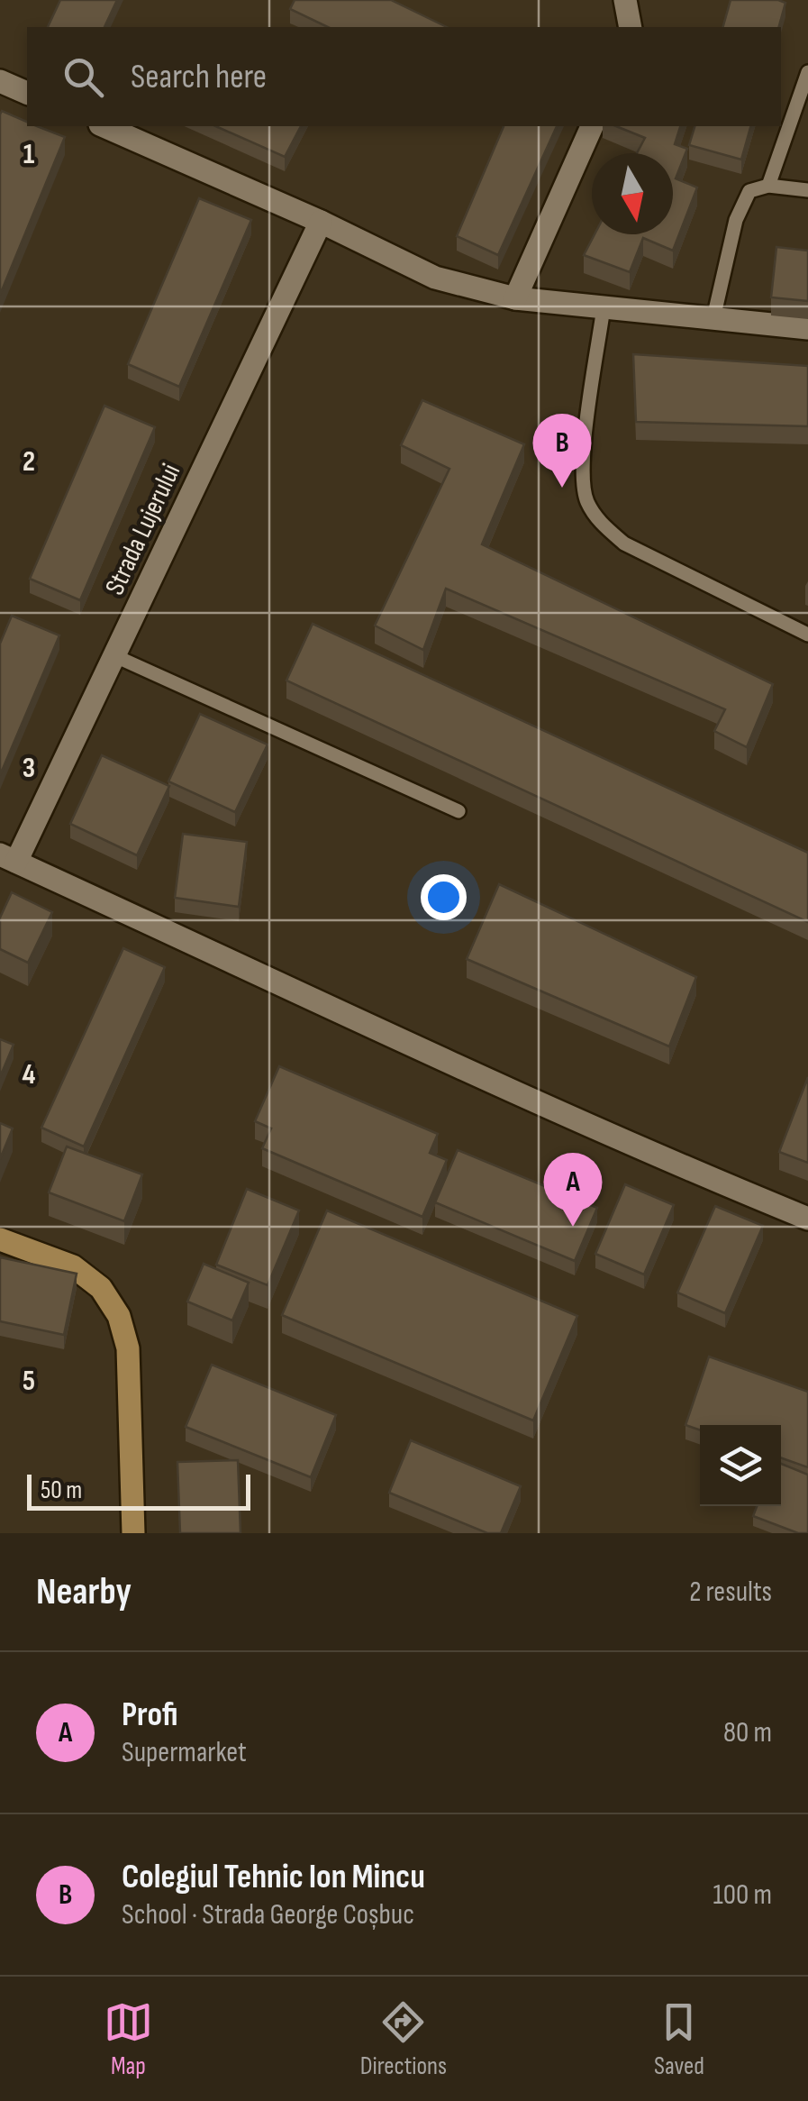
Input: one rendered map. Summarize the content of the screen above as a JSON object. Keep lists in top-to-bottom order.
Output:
{
  "streets": {
    "street": ["Strada Lujerului"]
  },
  "scale_bar": "50 m",
  "north": "bottom",
  "page": {
    "search": "Search here",
    "pins": ["B", "A"],
    "scale": "50 m",
    "heading": ["Nearby", "2 results"],
    "list": [
      {
        "mark": "A",
        "name": "Profi",
        "note": "Supermarket",
        "value": "80 m"
      },
      {
        "mark": "B",
        "name": "Colegiul Tehnic Ion Mincu",
        "note": "School · Strada George Coșbuc",
        "value": "100 m"
      }
    ],
    "nav": ["Map", "Directions", "Saved"]
  },
  "grid": {
    "rows": [
      "1",
      "2",
      "3",
      "4",
      "5"
    ]
  }
}
